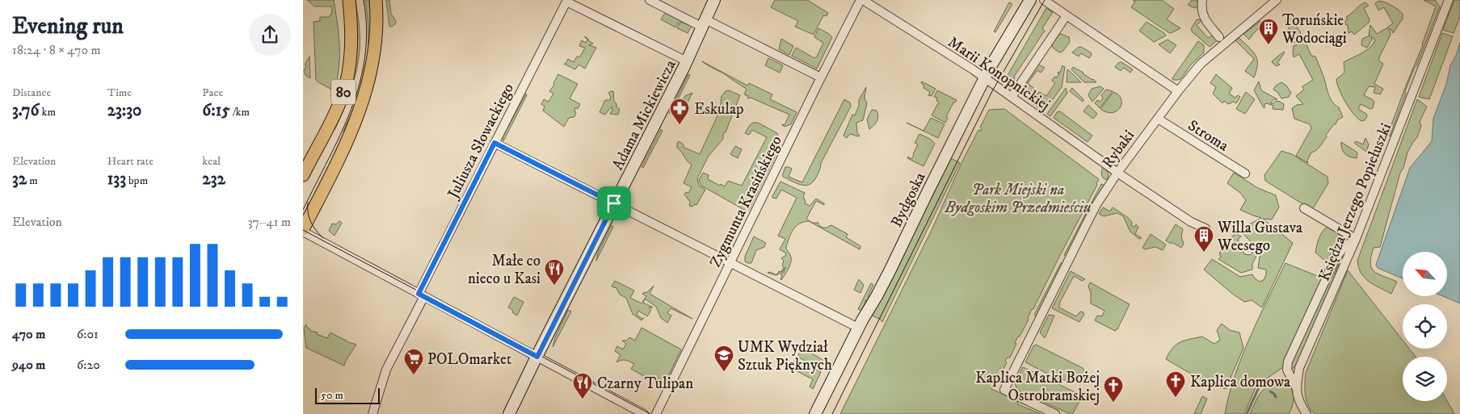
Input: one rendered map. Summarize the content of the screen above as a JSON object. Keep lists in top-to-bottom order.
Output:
{
  "streets": {
    "main road": ["80"],
    "street": [
      "Marii Konopnickiej",
      "Adama Mickiewicza",
      "Stroma",
      "Juliusza Słowackiego",
      "Rybaki",
      "Bydgoska",
      "Zygmunta Krasińskiego",
      "Księdza Jerzego Popiełuszki"
    ]
  },
  "crossings": [
    ["Marii Konopnickiej", "Rybaki"],
    ["Marii Konopnickiej", "Bydgoska"],
    ["Marii Konopnickiej", "Zygmunta Krasińskiego"],
    ["Stroma", "Rybaki"]
  ],
  "parks": ["Park Miejski na Bydgoskim Przedmieściu"],
  "places": {
    "building": ["Toruńskie Wodociągi", "Willa Gustava Weesego"],
    "pharmacy": ["Eskulap"],
    "restaurant": ["Małe co nieco u Kasi", "Czarny Tulipan"],
    "school or university": ["UMK Wydział Sztuk Pięknych"],
    "supermarket": ["POLOmarket"],
    "church": ["Kaplica domowa", "Kaplica Matki Bożej Ostrobramskiej"]
  },
  "scale_bar": "50 m",
  "north": "top left",
  "page": {
    "heading": ["Evening run", "18:24 · 8 × 470 m"],
    "stats": [
      ["Distance", "3.76 km"],
      ["Time", "23:30"],
      ["Pace", "6:15 /km"],
      ["Elevation", "32 m"],
      ["Heart rate", "133 bpm"],
      ["kcal", "232"]
    ],
    "chart": ["Elevation", "37–41 m"],
    "list": [
      {
        "name": "470 m",
        "note": "6:01"
      },
      {
        "name": "940 m",
        "note": "6:20"
      }
    ],
    "scale": "50 m"
  }
}
